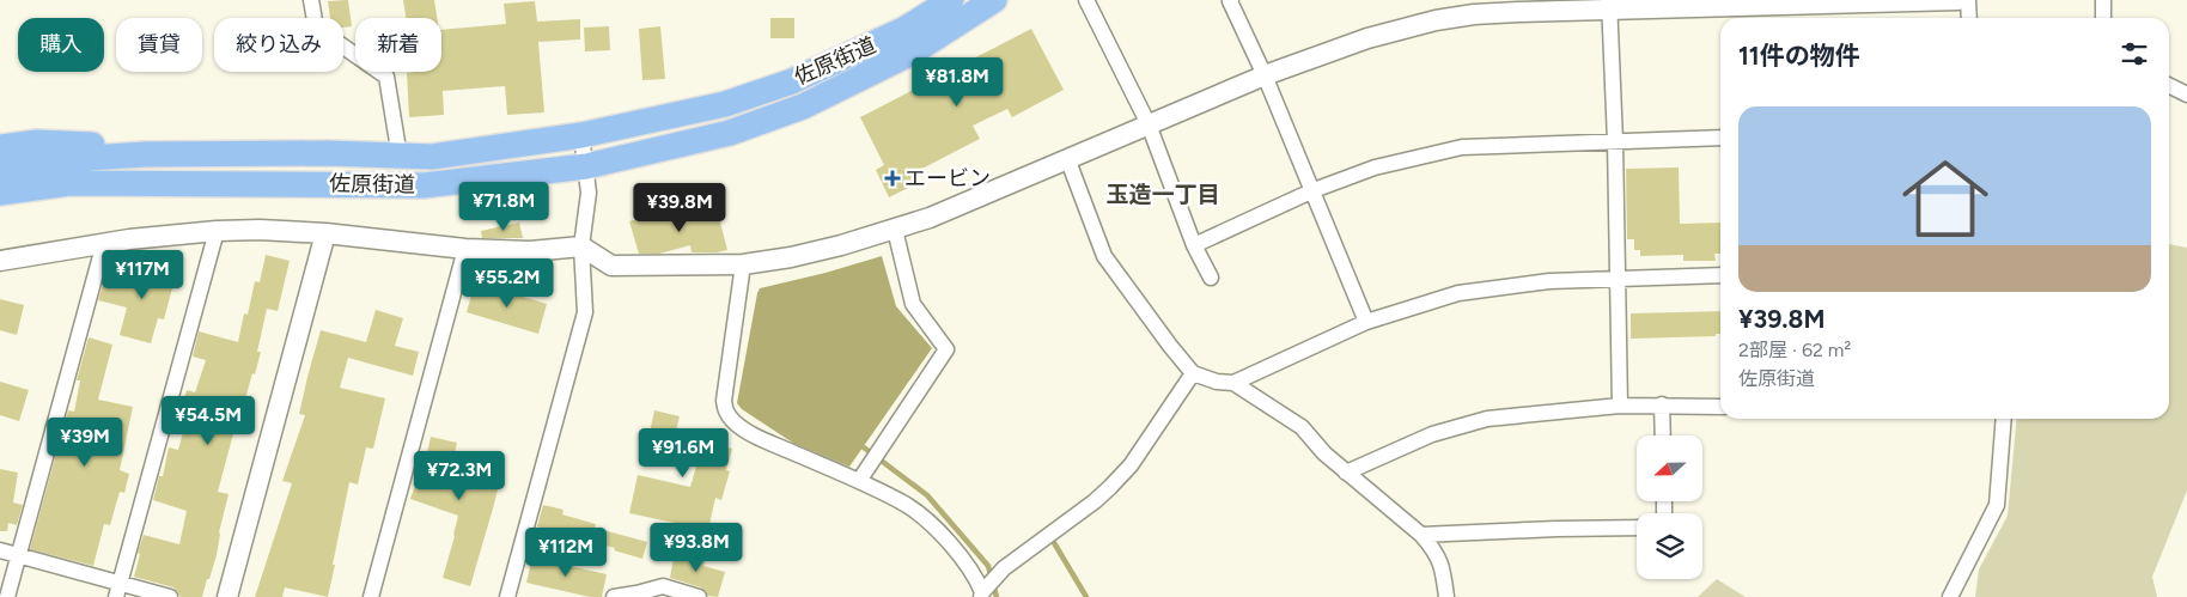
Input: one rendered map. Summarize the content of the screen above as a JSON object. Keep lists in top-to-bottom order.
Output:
{
  "streets": {
    "highway": ["佐原街道"]
  },
  "districts": ["玉造一丁目"],
  "places": {
    "health": ["エービン"]
  },
  "north": "left",
  "page": {
    "chip": [
      "購入",
      "賃貸",
      "絞り込み",
      "新着"
    ],
    "heading": "11件の物件",
    "price": [
      "¥81.8M",
      "¥71.8M",
      "¥39.8M",
      "¥117M",
      "¥55.2M",
      "¥54.5M",
      "¥39M",
      "¥91.6M",
      "¥72.3M",
      "¥93.8M",
      "¥112M"
    ],
    "list": [
      {
        "name": "¥39.8M",
        "note": "2部屋 · 62 m² · 佐原街道"
      }
    ]
  }
}
